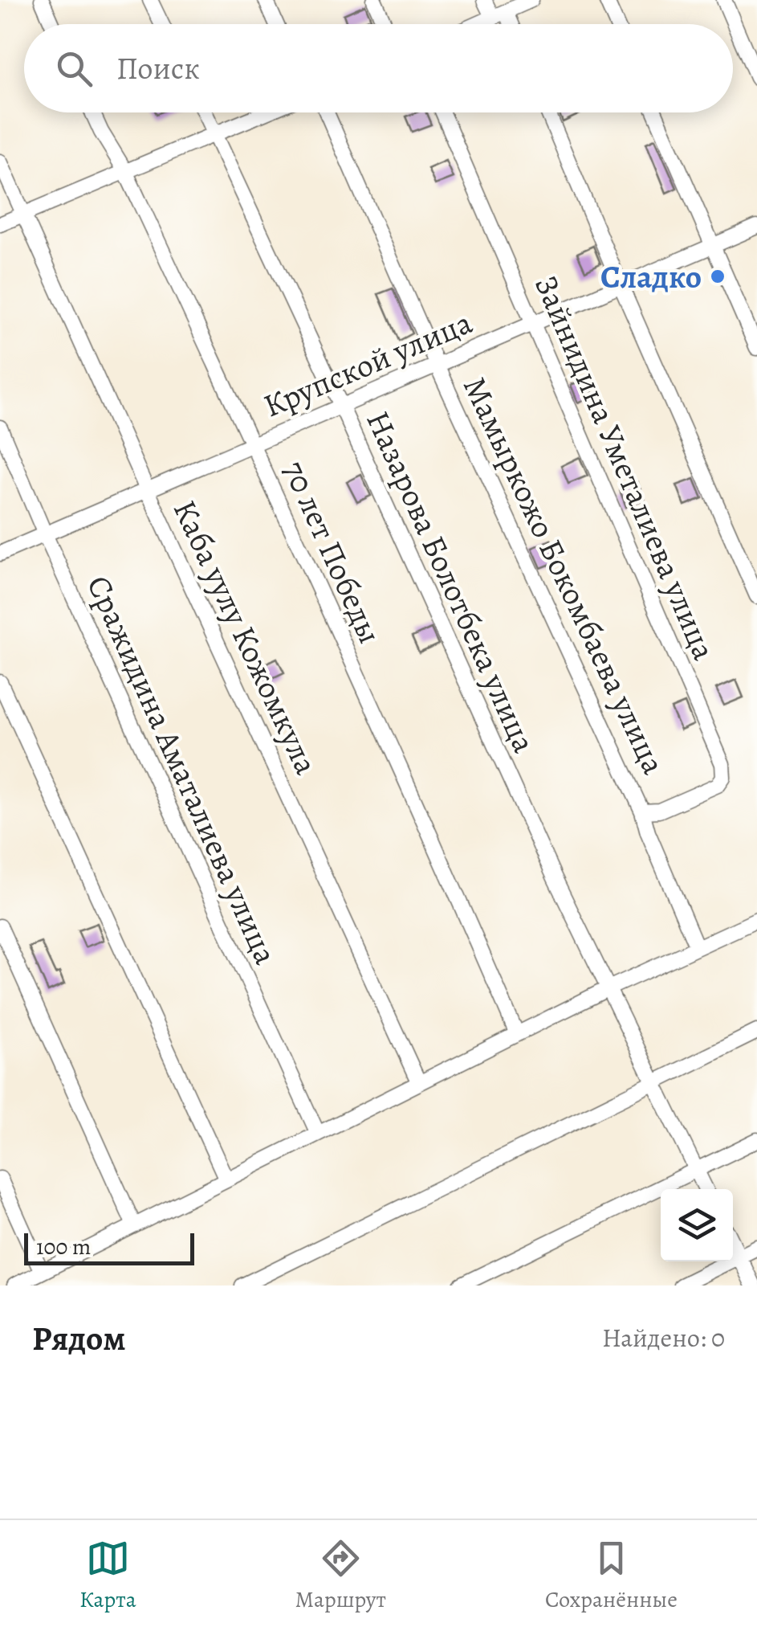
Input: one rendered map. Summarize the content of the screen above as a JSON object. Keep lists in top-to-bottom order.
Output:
{
  "streets": {
    "street": [
      "Крупской улица",
      "Зайнидина Уметалиева улица",
      "70 лет Победы",
      "Мамыркожо Бокомбаева улица",
      "Назарова Болотбека улица",
      "Каба уулу Кожомкула",
      "Сражидина Аматалиева улица"
    ]
  },
  "crossings": [
    ["Крупской улица", "Зайнидина Уметалиева улица"],
    ["Крупской улица", "70 лет Победы"],
    ["Крупской улица", "Мамыркожо Бокомбаева улица"],
    ["Крупской улица", "Назарова Болотбека улица"],
    ["Крупской улица", "Каба уулу Кожомкула"],
    ["Крупской улица", "Сражидина Аматалиева улица"],
    ["Зайнидина Уметалиева улица", "Мамыркожо Бокомбаева улица"]
  ],
  "places": ["Сладко"],
  "scale_bar": "100 m",
  "page": {
    "search": "Поиск",
    "scale": "100 m",
    "heading": ["Рядом", "Найдено: 0"],
    "nav": ["Карта", "Маршрут", "Сохранённые"]
  }
}
